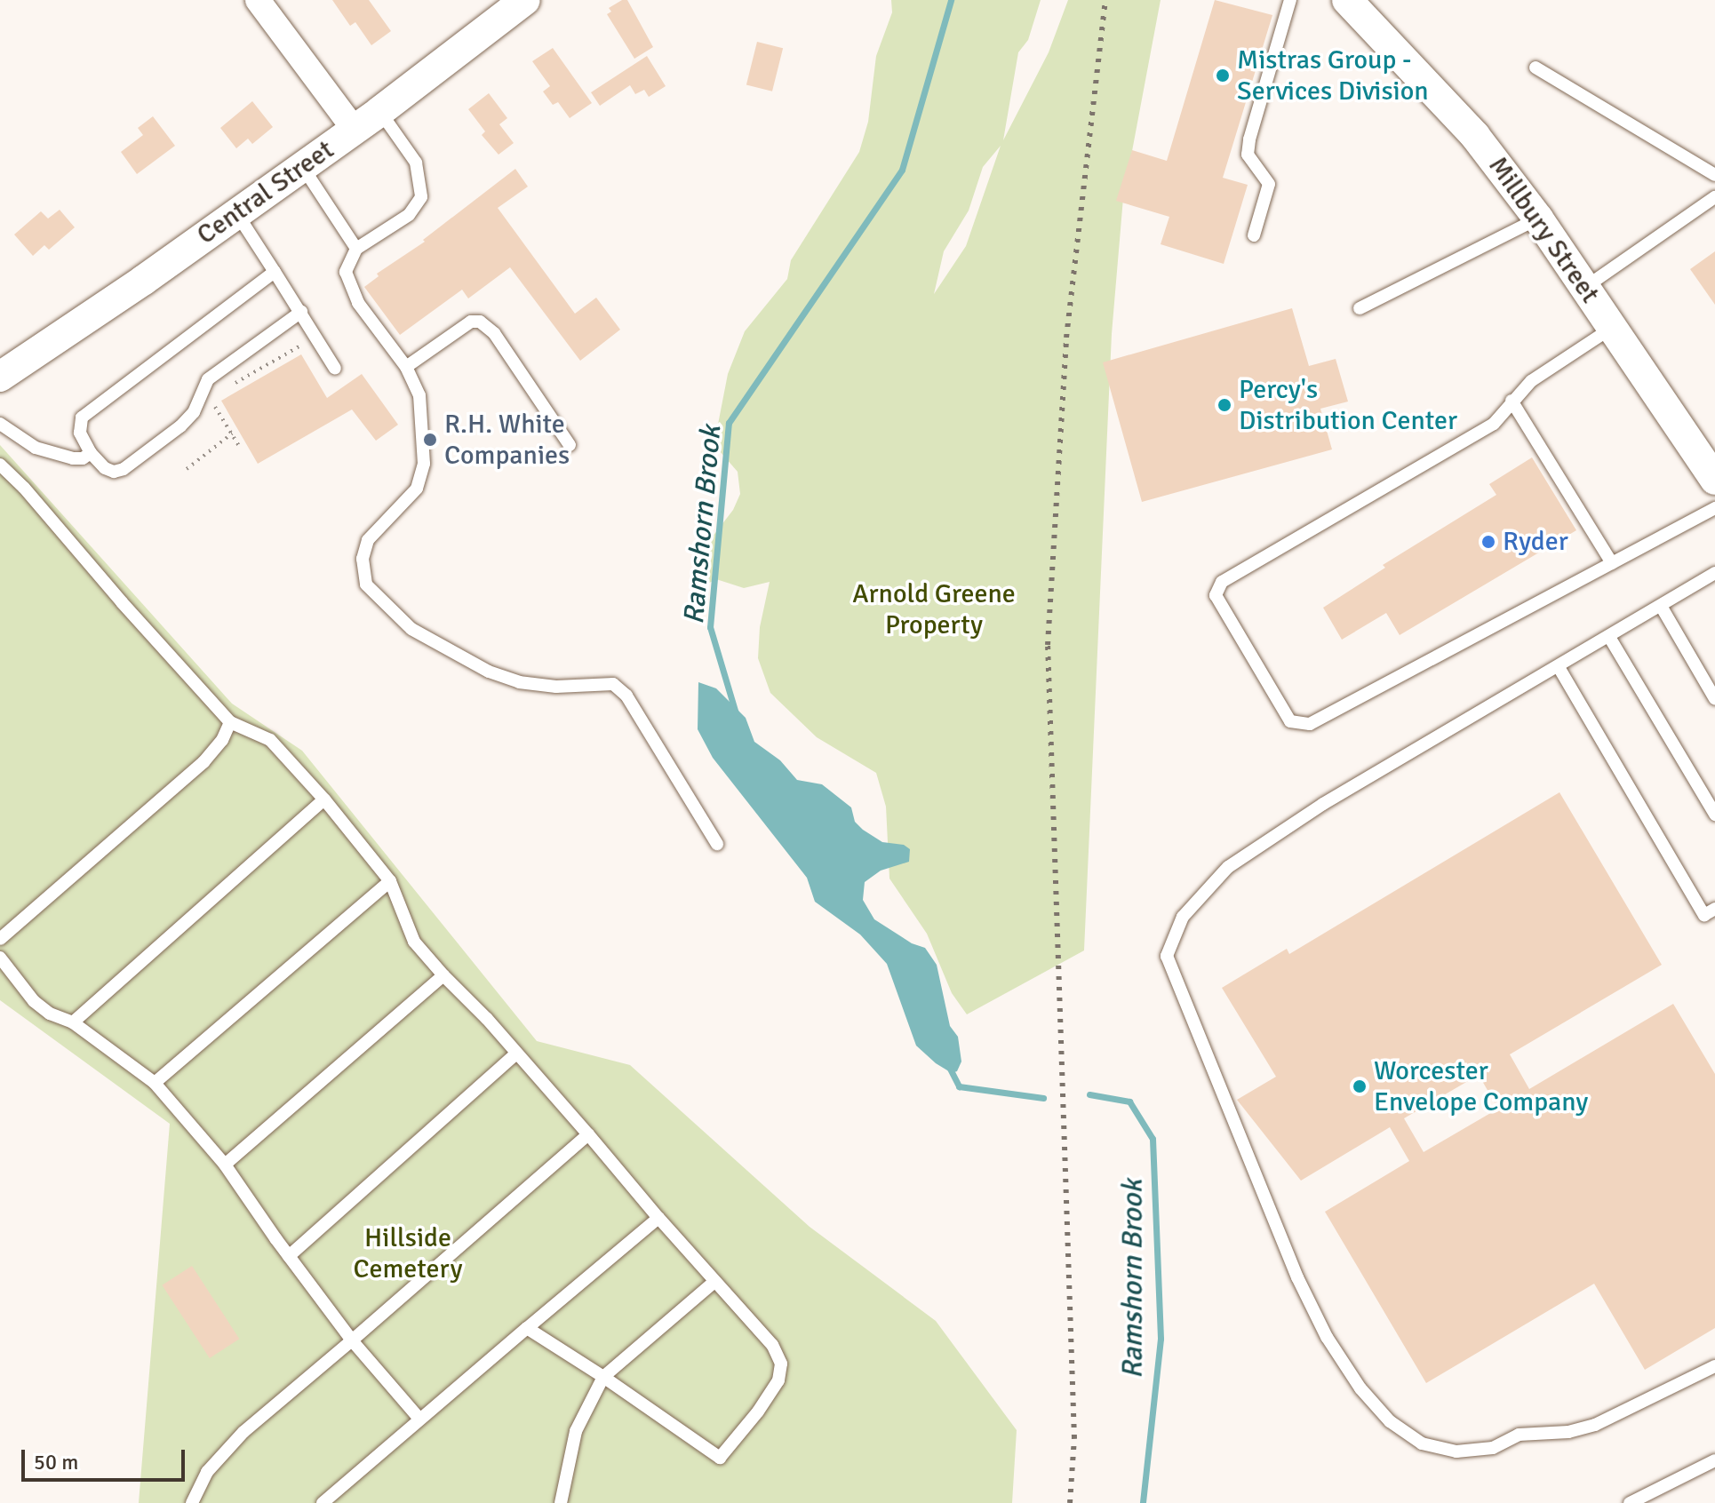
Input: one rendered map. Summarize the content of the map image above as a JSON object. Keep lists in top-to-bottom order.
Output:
{
  "streets": {
    "street": ["Central Street", "Millbury Street"]
  },
  "water": ["Ramshorn Brook"],
  "parks": ["Arnold Greene Property", "Hillside Cemetery"],
  "places": [
    "Mistras Group - Services Division",
    "Percy's Distribution Center",
    "R.H. White Companies",
    "Ryder",
    "Worcester Envelope Company"
  ],
  "scale_bar": "50 m"
}
